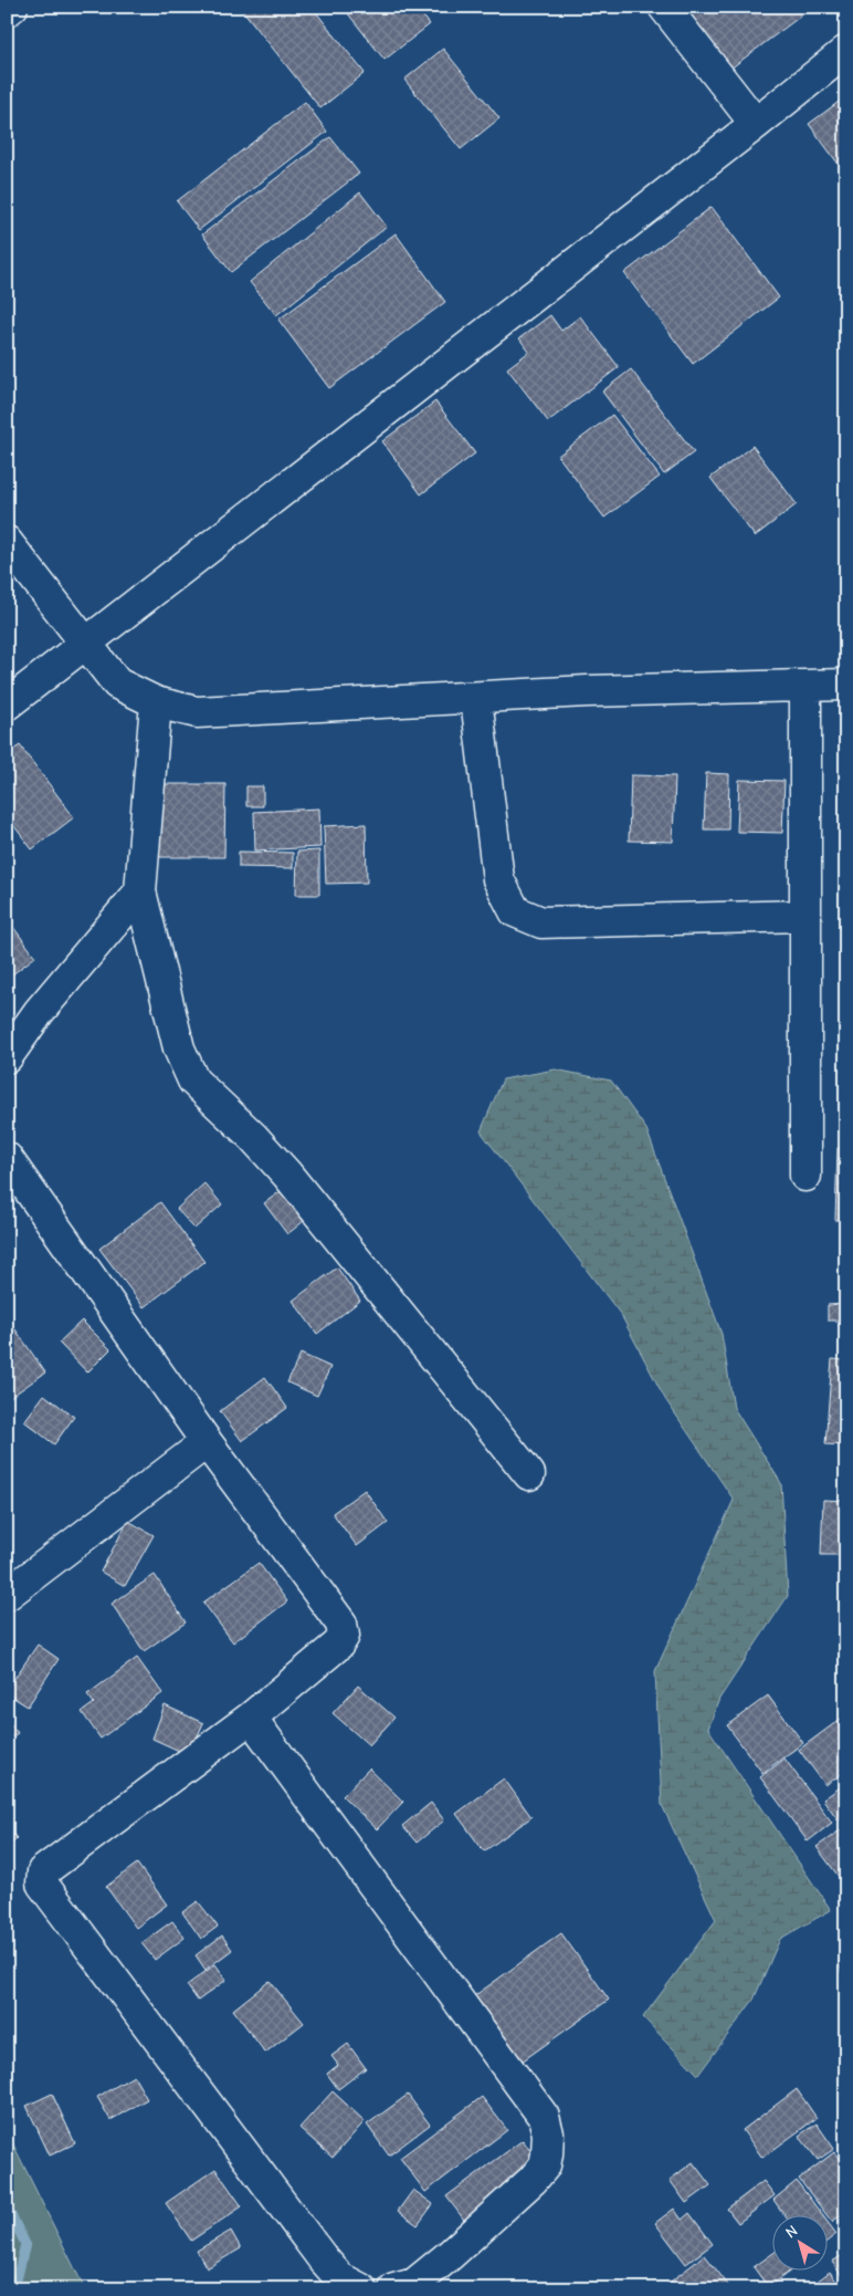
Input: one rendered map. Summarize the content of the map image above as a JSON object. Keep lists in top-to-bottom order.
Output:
{
  "north": "top left"
}
